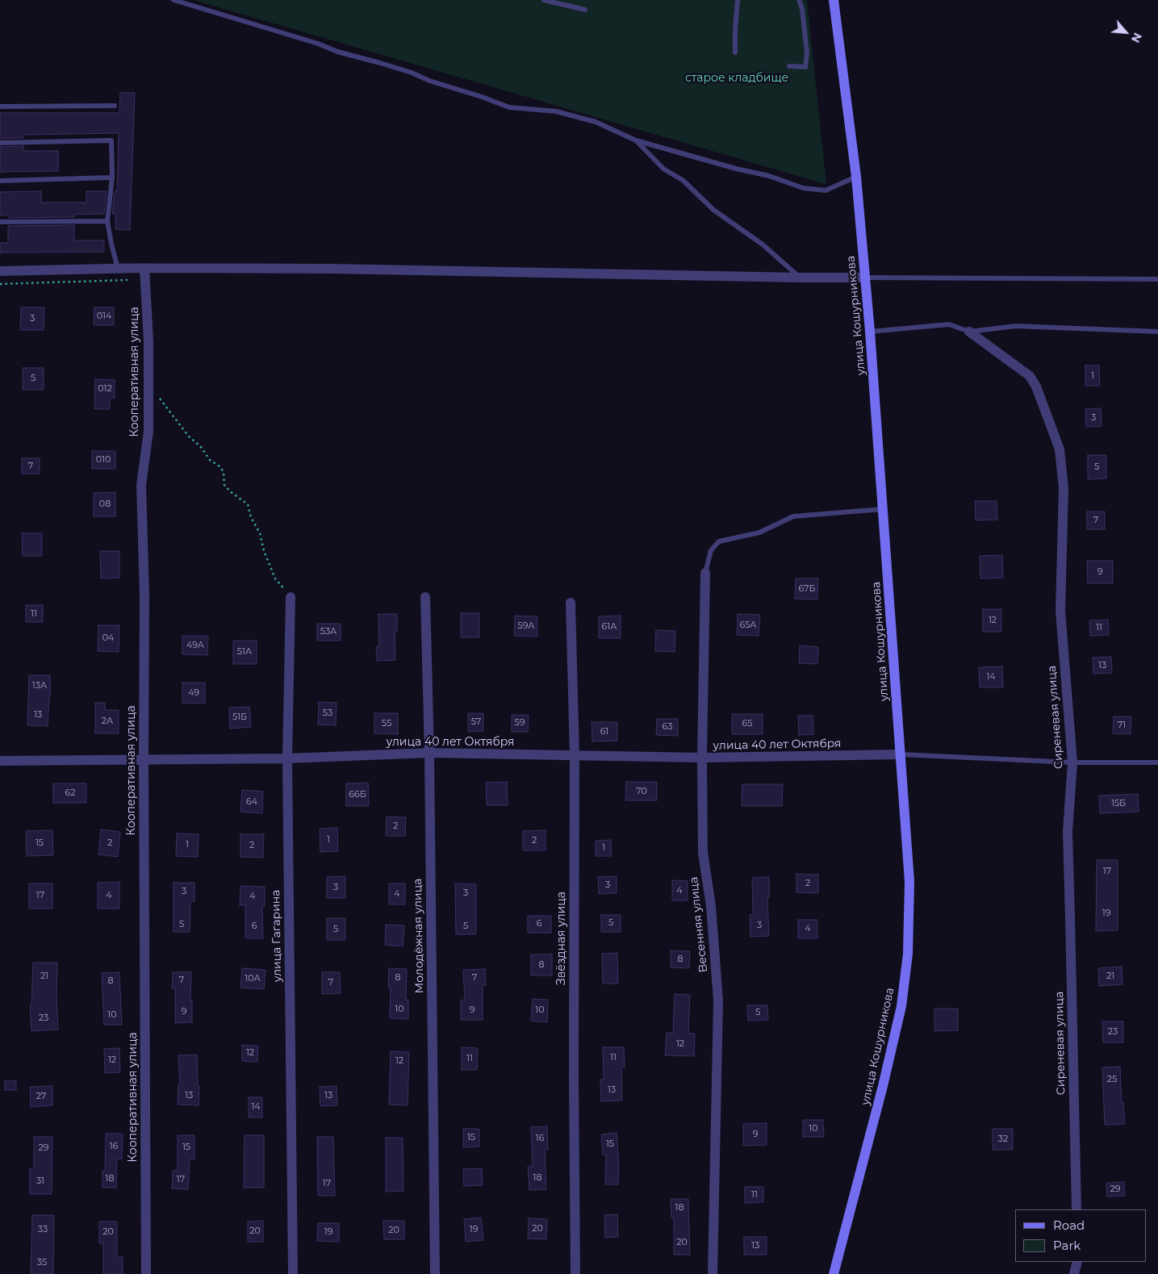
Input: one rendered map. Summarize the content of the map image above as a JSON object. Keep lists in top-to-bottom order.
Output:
{
  "streets": {
    "main road": ["улица Кошурникова"],
    "street": [
      "Кооперативная улица",
      "Сиреневая улица",
      "улица 40 лет Октября",
      "Весенняя улица",
      "улица Гагарина",
      "Молодёжная улица",
      "Звёздная улица"
    ]
  },
  "crossings": [
    ["улица Кошурникова", "улица 40 лет Октября"],
    ["Кооперативная улица", "улица 40 лет Октября"],
    ["улица 40 лет Октября", "Весенняя улица"],
    ["улица 40 лет Октября", "улица Гагарина"],
    ["улица 40 лет Октября", "Молодёжная улица"],
    ["улица 40 лет Октября", "Звёздная улица"]
  ],
  "parks": ["старое кладбище"],
  "house_numbers": [
    "014",
    "3",
    "1",
    "5",
    "012",
    "3",
    "010",
    "7",
    "5",
    "08",
    "7",
    "9",
    "67Б",
    "11",
    "12",
    "65А",
    "59А",
    "61А",
    "11",
    "53А",
    "04",
    "49А",
    "51А",
    "13",
    "14",
    "13А",
    "49",
    "53",
    "13",
    "51Б",
    "2А",
    "57",
    "59",
    "55",
    "65",
    "71",
    "63",
    "61",
    "70",
    "62",
    "66Б",
    "64",
    "15Б",
    "2",
    "1",
    "2",
    "15",
    "2",
    "1",
    "2",
    "1",
    "17",
    "2",
    "3",
    "3",
    "4",
    "3",
    "3",
    "4",
    "17",
    "4",
    "4",
    "19",
    "5",
    "6",
    "5",
    "3",
    "6",
    "5",
    "4",
    "5",
    "8",
    "8",
    "21",
    "21",
    "8",
    "7",
    "10А",
    "7",
    "8",
    "7",
    "10",
    "9",
    "10",
    "9",
    "5",
    "10",
    "23",
    "23",
    "12",
    "12",
    "11",
    "11",
    "12",
    "12",
    "25",
    "13",
    "13",
    "13",
    "27",
    "14",
    "10",
    "9",
    "15",
    "16",
    "32",
    "15",
    "16",
    "15",
    "29",
    "18",
    "18",
    "17",
    "31",
    "17",
    "29",
    "11",
    "18",
    "20",
    "33",
    "19",
    "20",
    "20",
    "20",
    "19",
    "20",
    "13",
    "35"
  ],
  "legend": ["Road", "Park"],
  "north": "bottom right"
}
